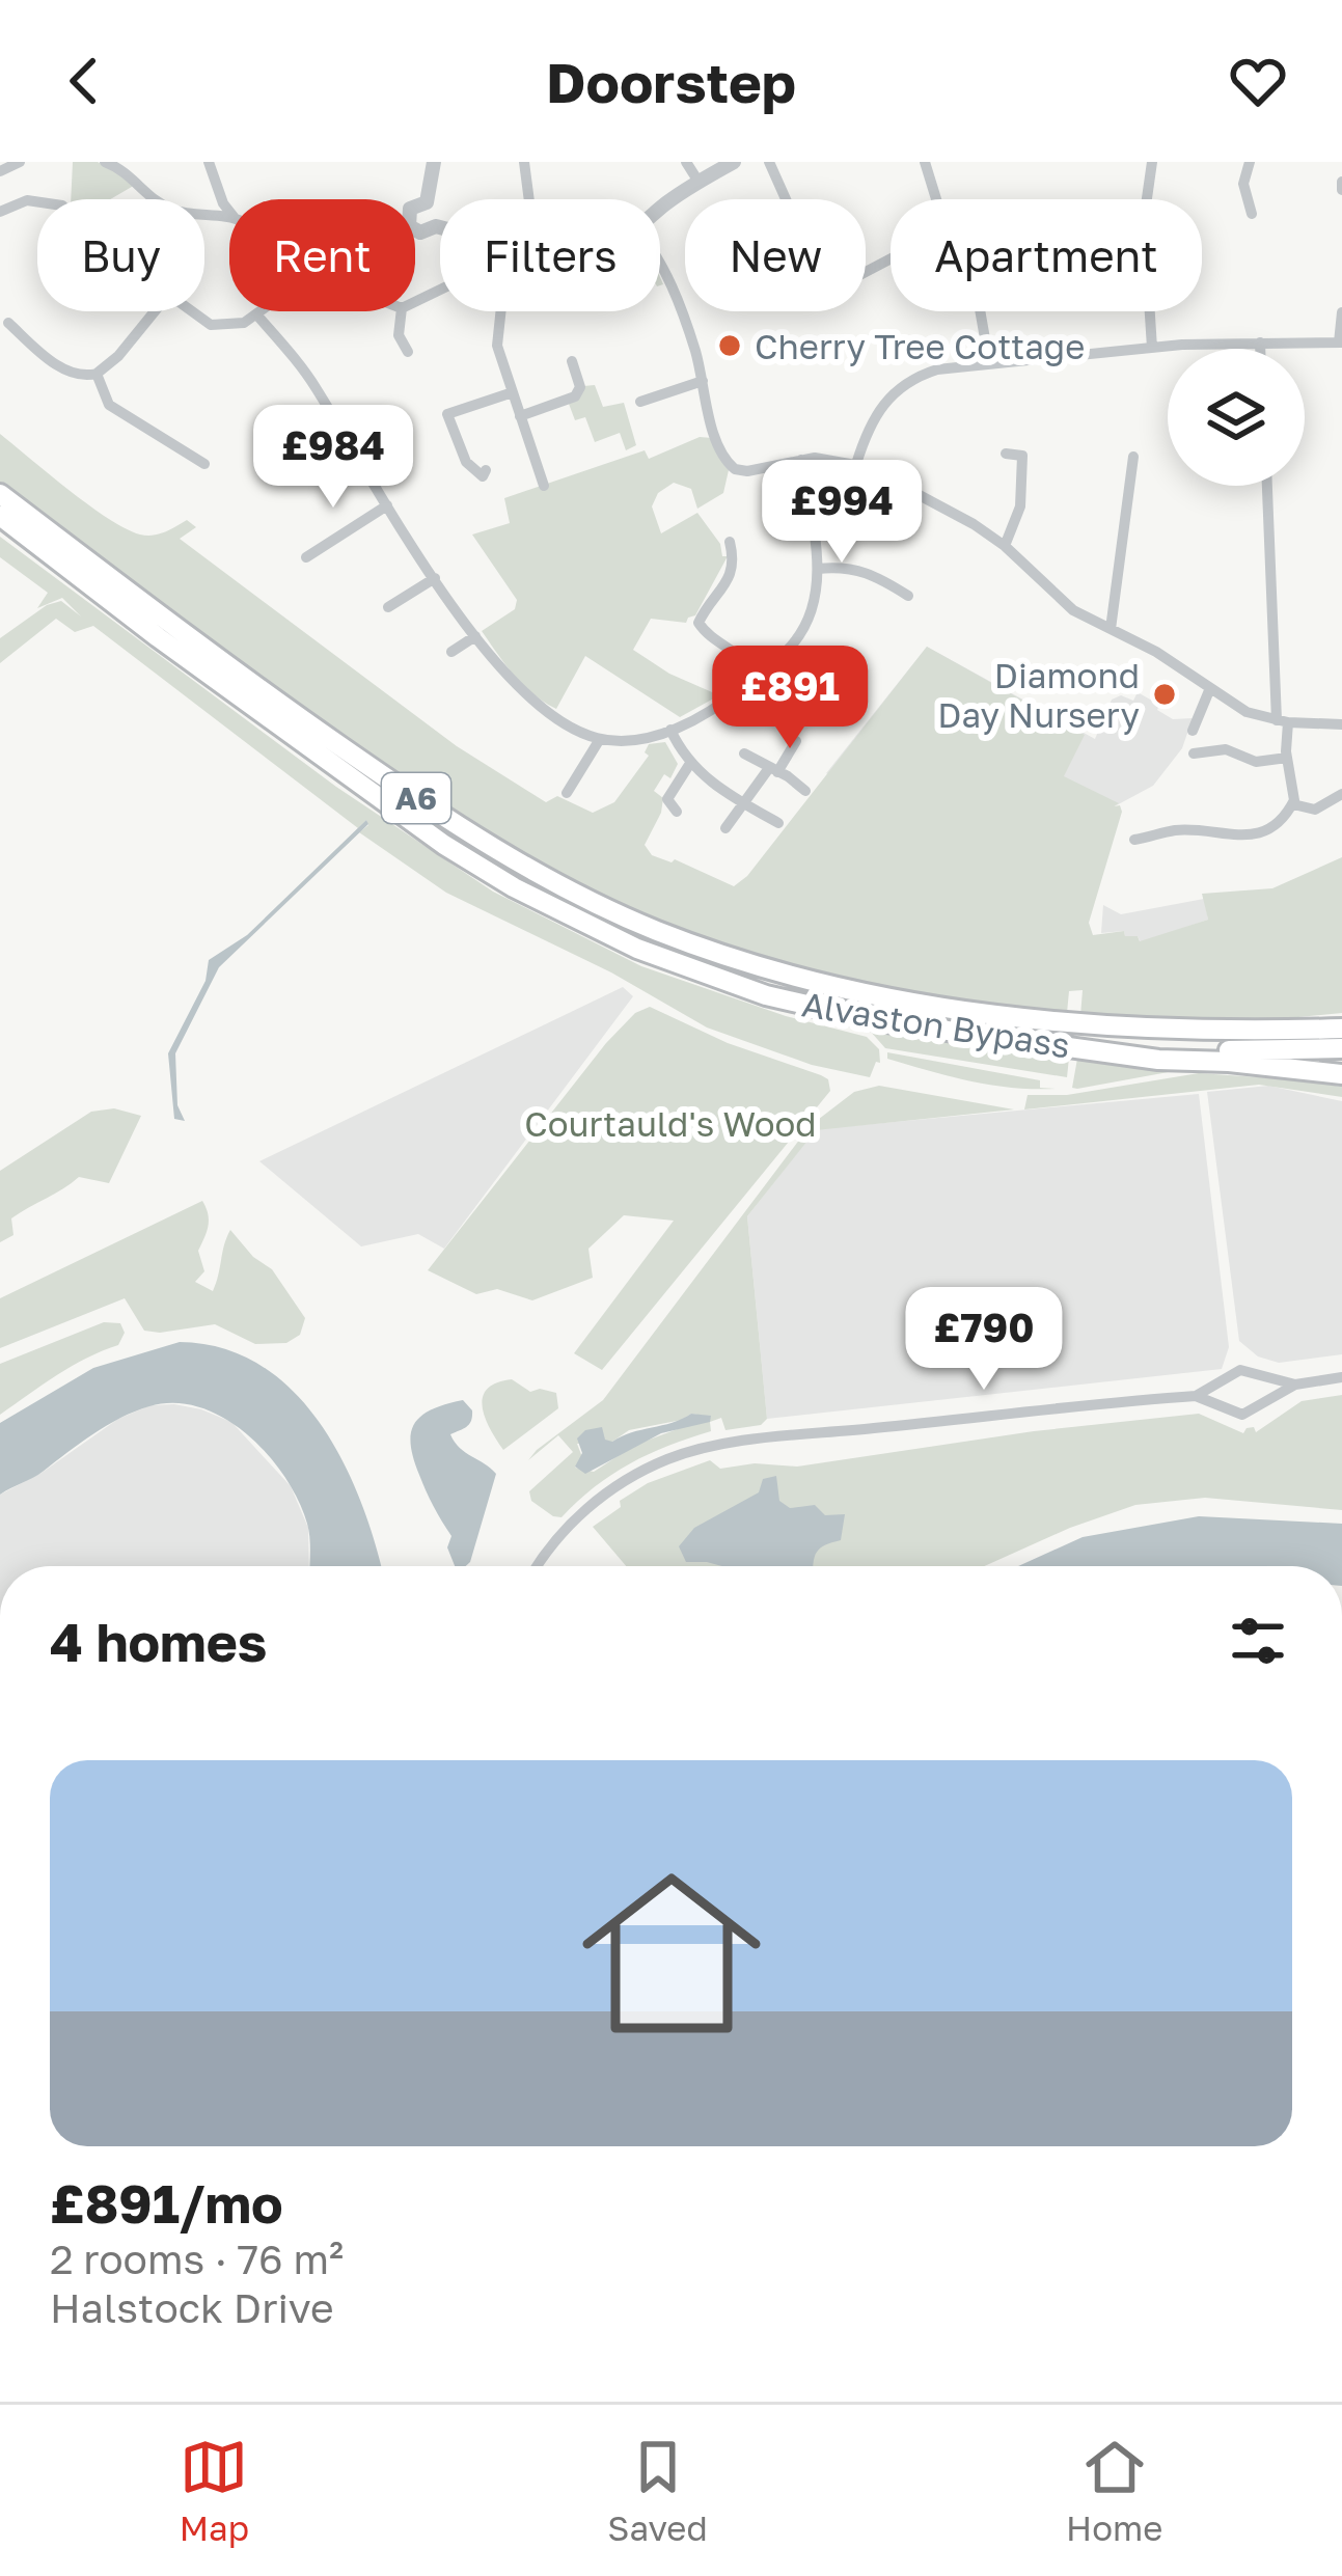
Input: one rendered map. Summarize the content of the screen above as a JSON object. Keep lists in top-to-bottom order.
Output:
{
  "streets": {
    "highway": ["A6", "Alvaston Bypass"]
  },
  "parks": ["Courtauld's Wood"],
  "places": ["Cherry Tree Cottage", "Diamond Day Nursery"],
  "page": {
    "header": "Doorstep",
    "chip": [
      "Buy",
      "Rent",
      "Filters",
      "New",
      "Apartment"
    ],
    "price": [
      "£984",
      "£994",
      "£891",
      "£790"
    ],
    "heading": "4 homes",
    "list": [
      {
        "name": "£891/mo",
        "note": "2 rooms · 76 m² · Halstock Drive"
      }
    ],
    "tabs": ["Map", "Saved", "Home"]
  }
}
